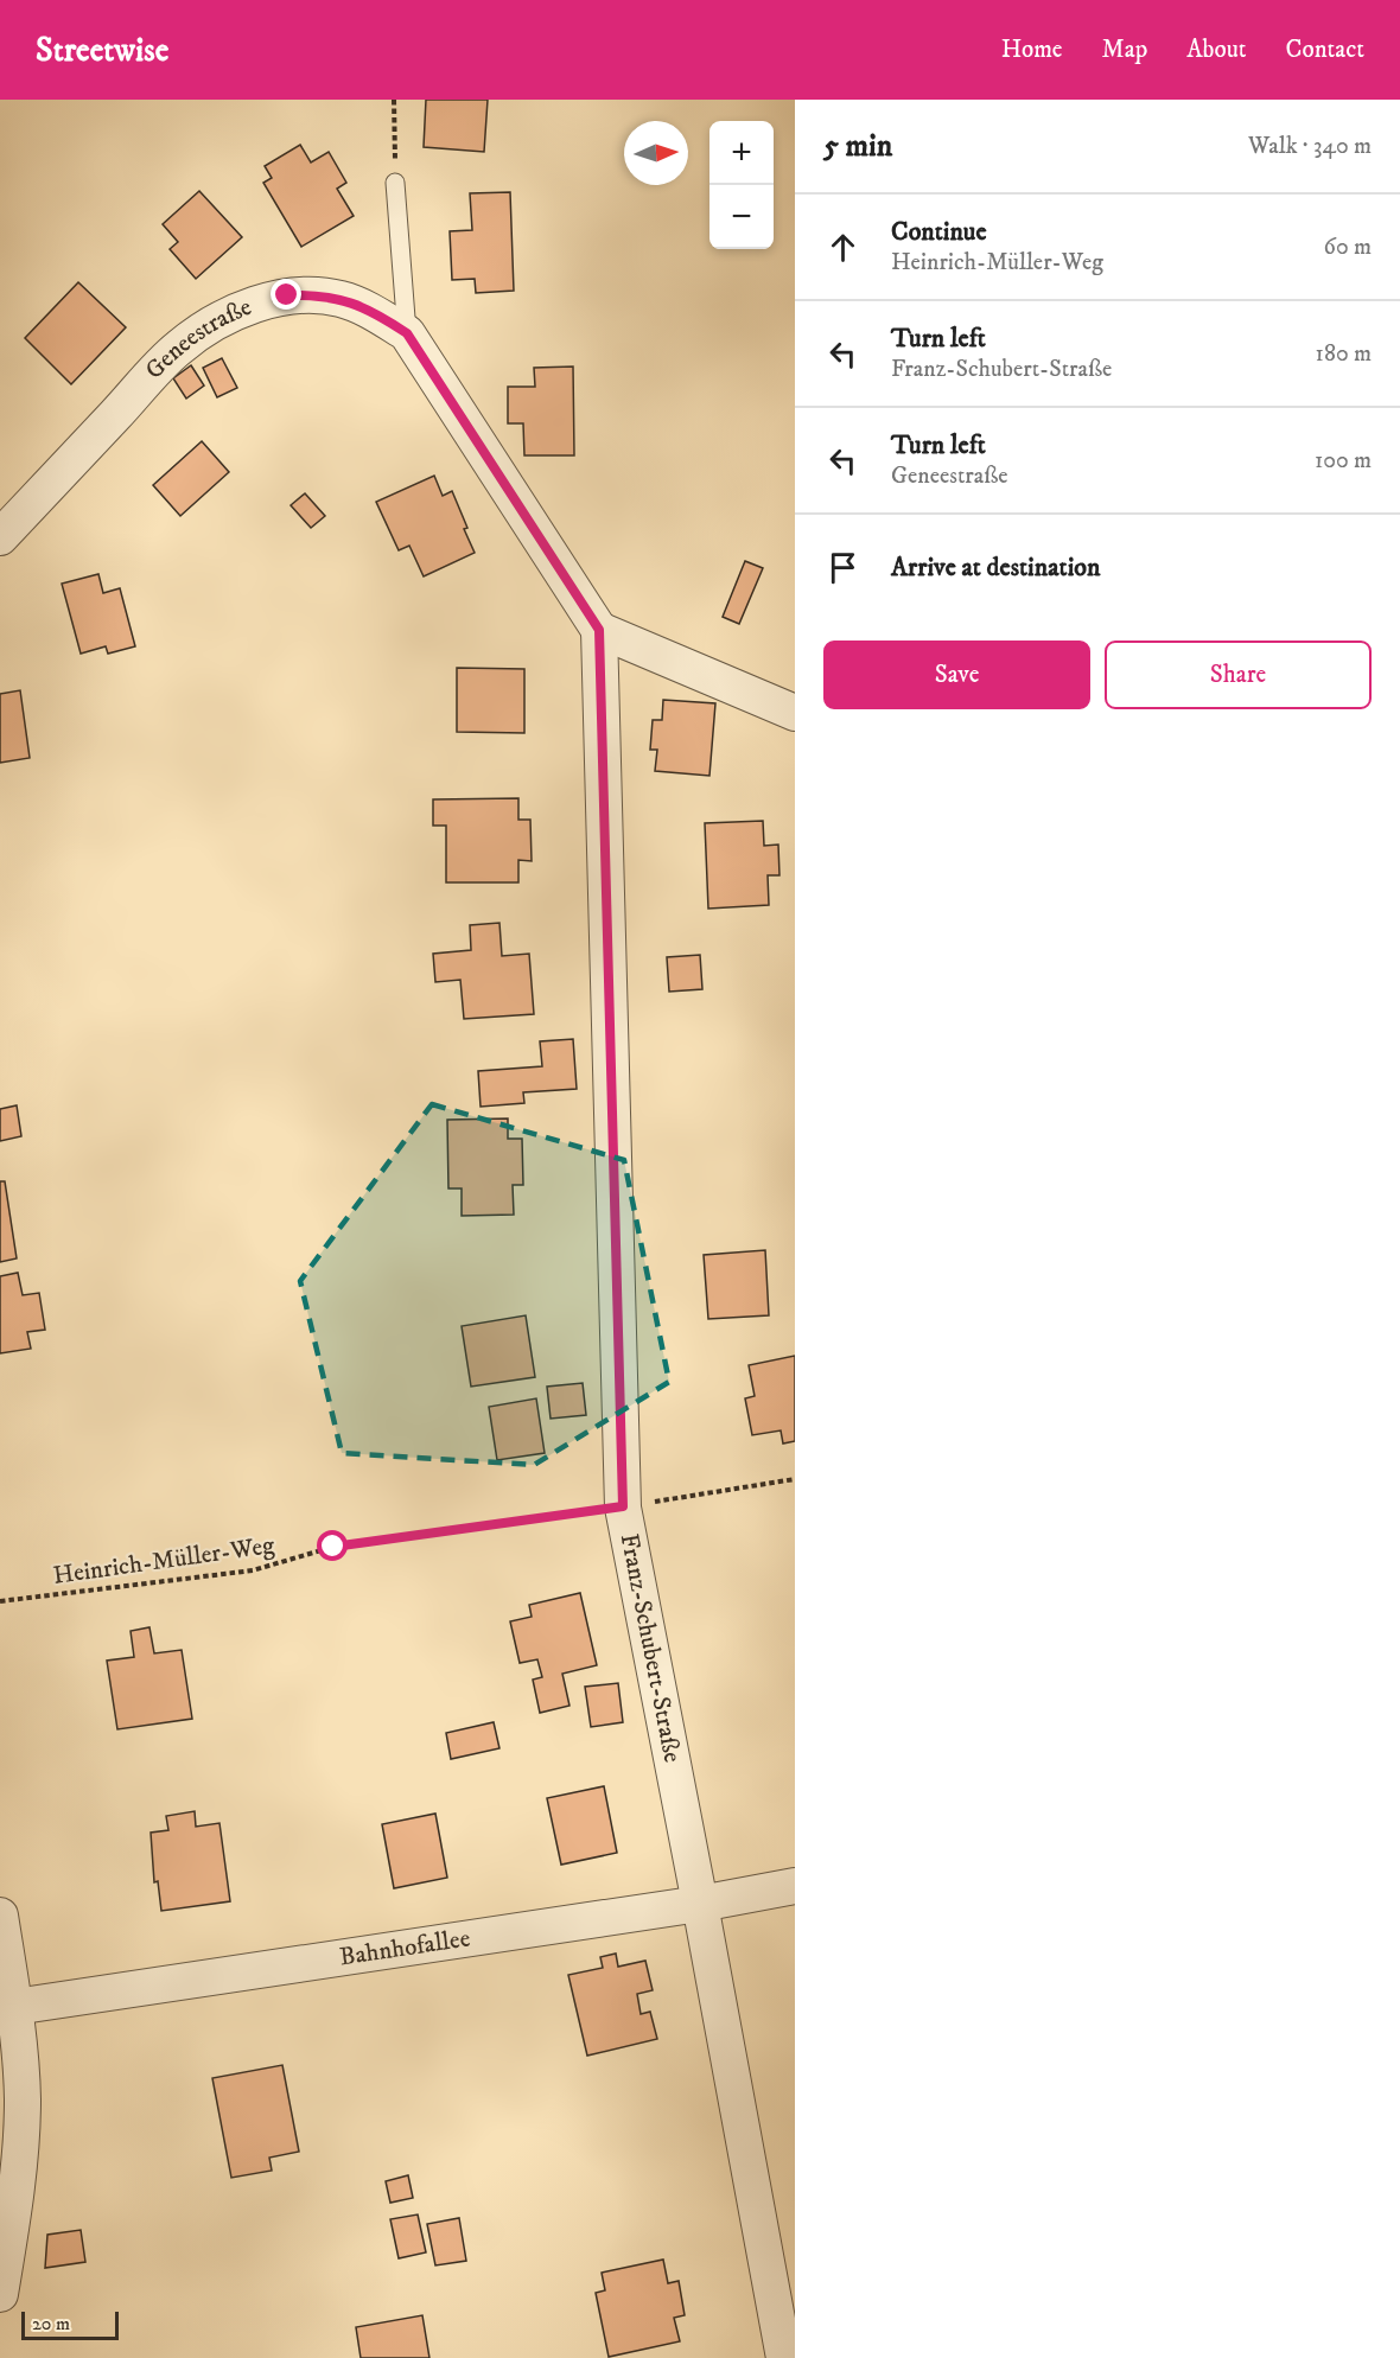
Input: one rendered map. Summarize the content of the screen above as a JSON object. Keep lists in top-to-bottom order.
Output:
{
  "streets": {
    "street": ["Geneestraße", "Franz-Schubert-Straße", "Bahnhofallee"],
    "path": ["Heinrich-Müller-Weg"]
  },
  "crossings": [
    ["Geneestraße", "Franz-Schubert-Straße"],
    ["Heinrich-Müller-Weg", "Franz-Schubert-Straße"],
    ["Franz-Schubert-Straße", "Bahnhofallee"]
  ],
  "scale_bar": "20 m",
  "north": "right",
  "page": {
    "header": "Streetwise",
    "nav": [
      "Home",
      "Map",
      "About",
      "Contact"
    ],
    "heading": ["5 min", "Walk · 340 m"],
    "map_buttons": ["+", "−"],
    "list": [
      ["Continue", "Heinrich-Müller-Weg", "60 m"],
      ["Turn left", "Franz-Schubert-Straße", "180 m"],
      ["Turn left", "Geneestraße", "100 m"],
      "Arrive at destination"
    ],
    "buttons": ["Save", "Share"],
    "scale": "20 m"
  }
}
